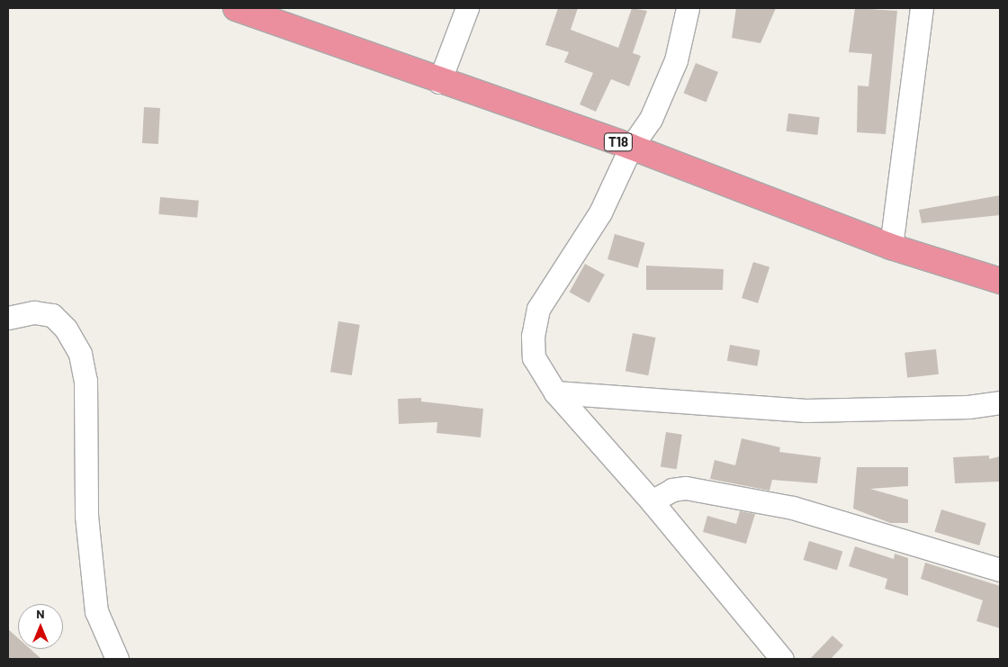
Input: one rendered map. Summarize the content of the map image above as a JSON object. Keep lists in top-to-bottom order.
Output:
{
  "streets": {
    "highway": ["T18"]
  },
  "north": "top"
}
